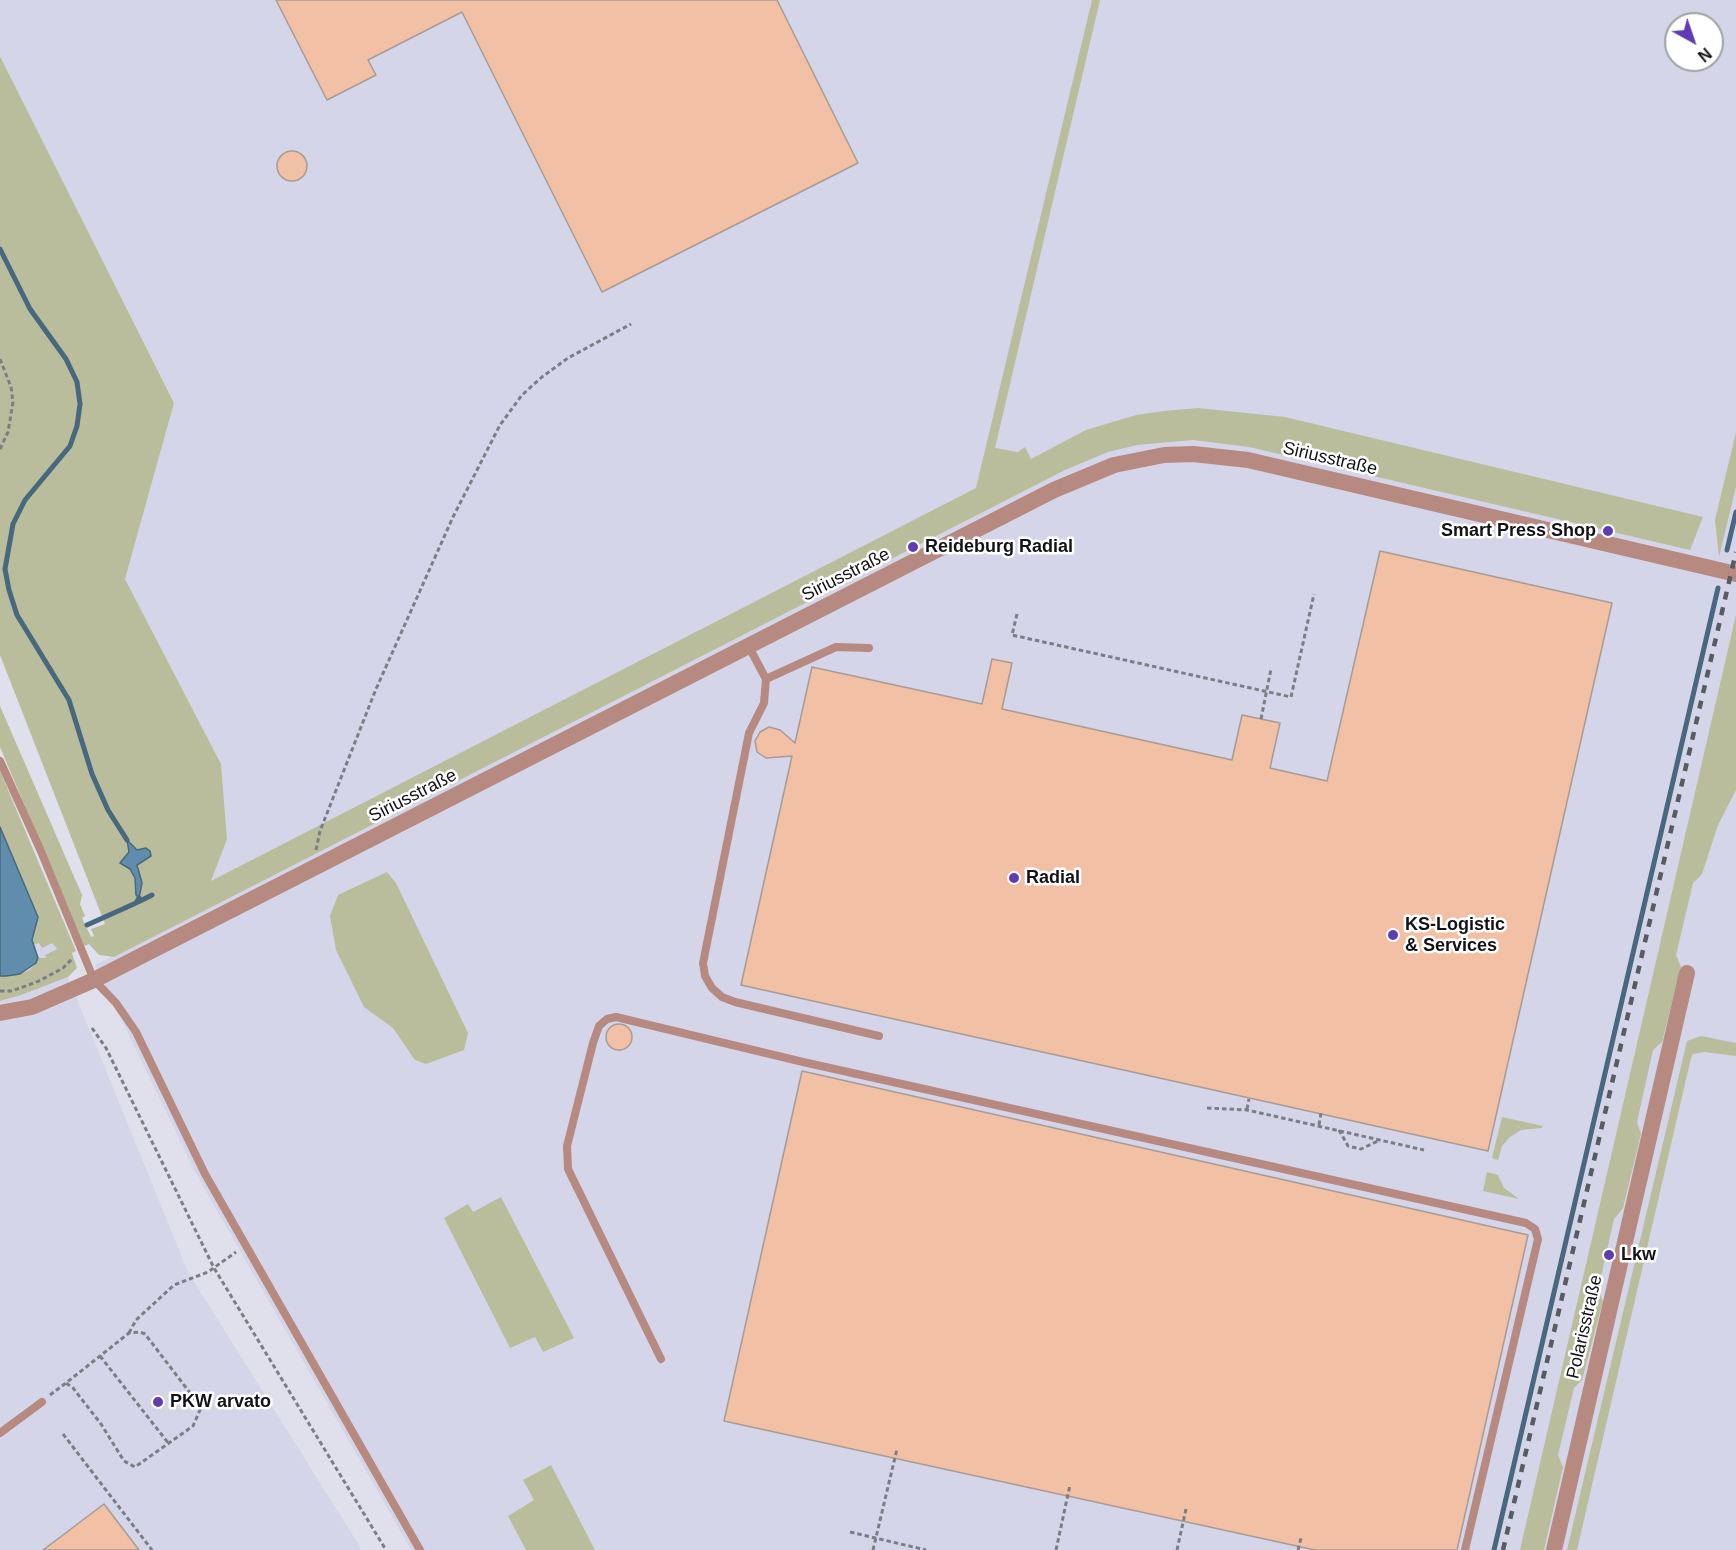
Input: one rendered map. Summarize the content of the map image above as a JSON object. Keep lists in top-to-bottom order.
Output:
{
  "streets": {
    "street": ["Siriusstraße", "Polarisstraße"]
  },
  "places": [
    "Smart Press Shop",
    "Reideburg Radial",
    "Radial",
    "KS-Logistic & Services",
    "Lkw",
    "PKW arvato"
  ],
  "north": "bottom right"
}
